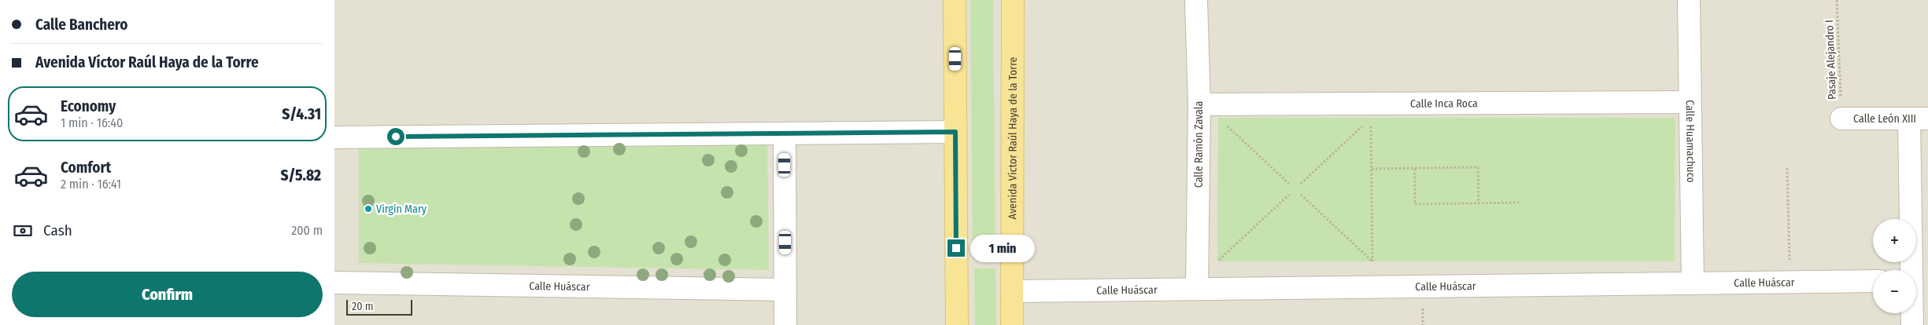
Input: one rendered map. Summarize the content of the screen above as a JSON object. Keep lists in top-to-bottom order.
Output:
{
  "streets": {
    "main road": ["Avenida Víctor Raúl Haya de la Torre"],
    "street": [
      "Calle Inca Roca",
      "Calle León XIII",
      "Calle Huamachuco",
      "Calle Ramón Zavala",
      "Calle Huáscar"
    ],
    "path": ["Pasaje Alejandro I"]
  },
  "crossings": [
    ["Pasaje Alejandro I", "Calle León XIII"],
    ["Calle Inca Roca", "Calle Huamachuco"],
    ["Calle Inca Roca", "Calle Ramón Zavala"],
    ["Avenida Víctor Raúl Haya de la Torre", "Calle Huáscar"],
    ["Calle Huamachuco", "Calle Huáscar"],
    ["Calle Ramón Zavala", "Calle Huáscar"]
  ],
  "places": ["Virgin Mary"],
  "scale_bar": "20 m",
  "page": {
    "banner": ["Calle Banchero", "Avenida Víctor Raúl Haya de la Torre"],
    "list": [
      {
        "name": "Economy",
        "note": "1 min · 16:40",
        "value": "S/4.31"
      },
      {
        "name": "Comfort",
        "note": "2 min · 16:41",
        "value": "S/5.82"
      }
    ],
    "pay": ["Cash", "200 m"],
    "map_buttons": ["+", "−"],
    "bubble": "1 min",
    "buttons": "Confirm",
    "scale": "20 m"
  }
}
